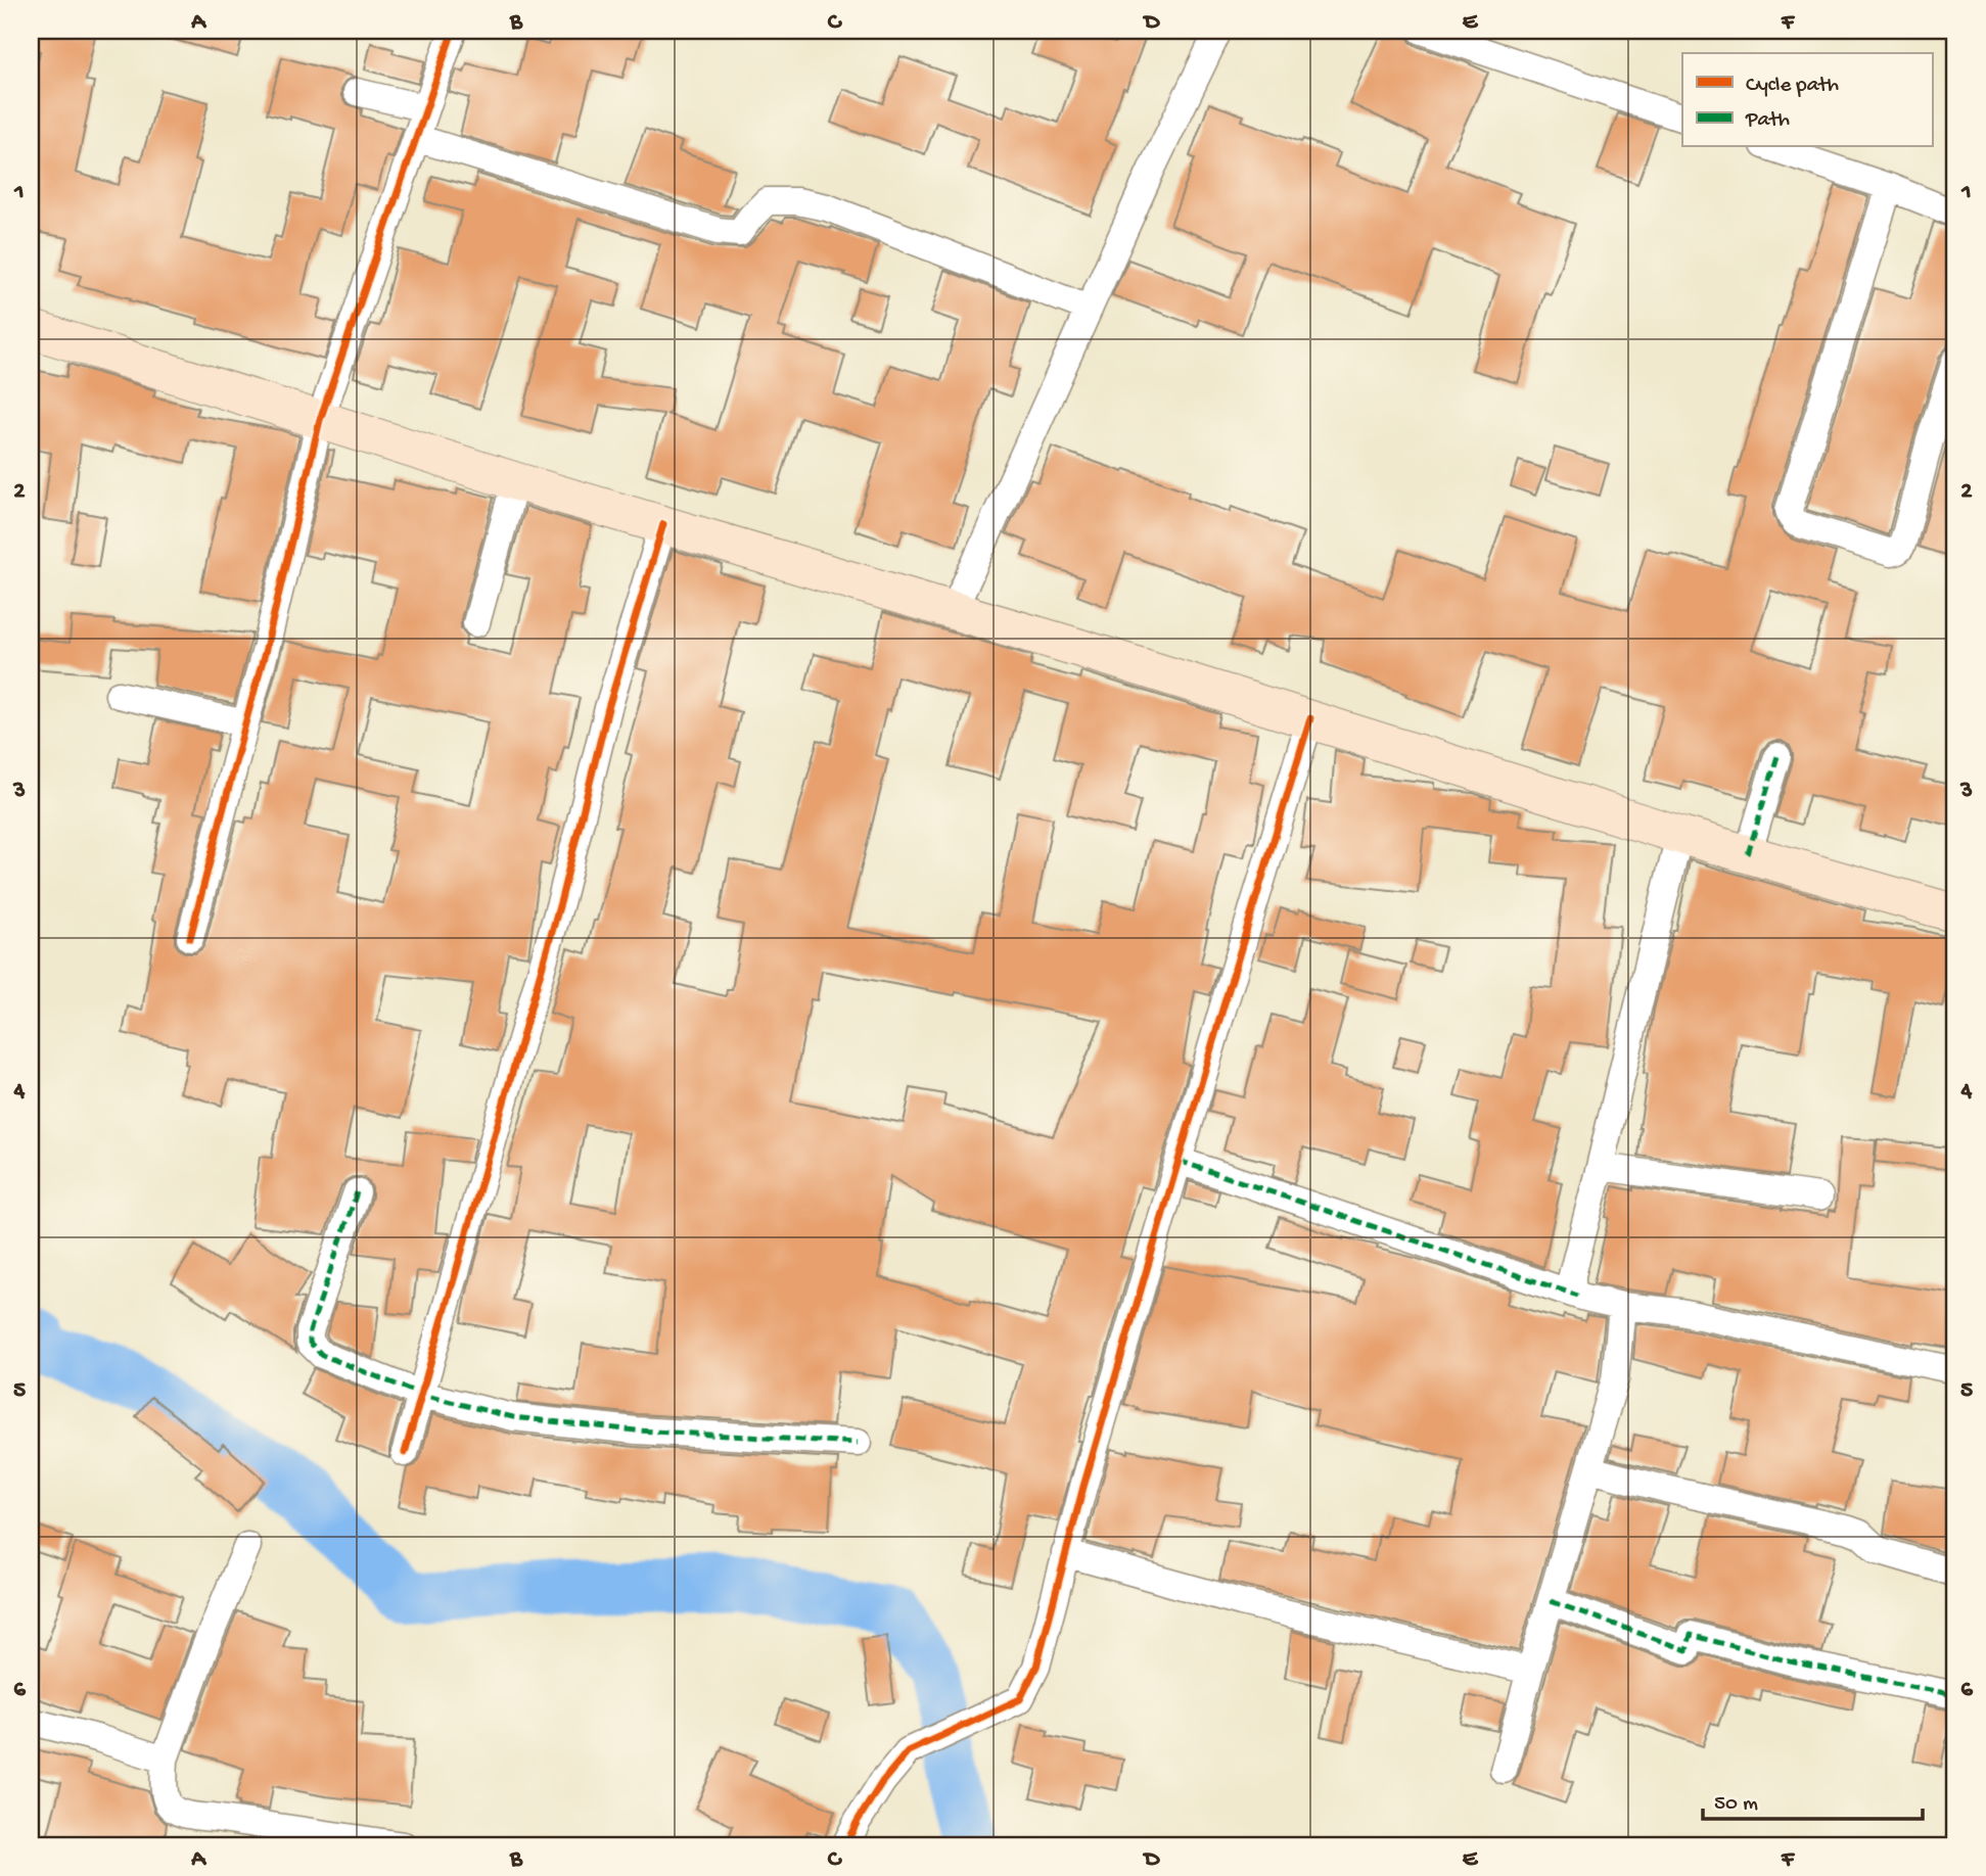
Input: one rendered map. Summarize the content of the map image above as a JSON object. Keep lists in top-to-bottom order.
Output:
{
  "legend": ["Cycle path", "Path"],
  "scale_bar": "50 m",
  "grid": {
    "columns": [
      "A",
      "B",
      "C",
      "D",
      "E",
      "F"
    ],
    "rows": [
      "1",
      "2",
      "3",
      "4",
      "5",
      "6"
    ]
  }
}
